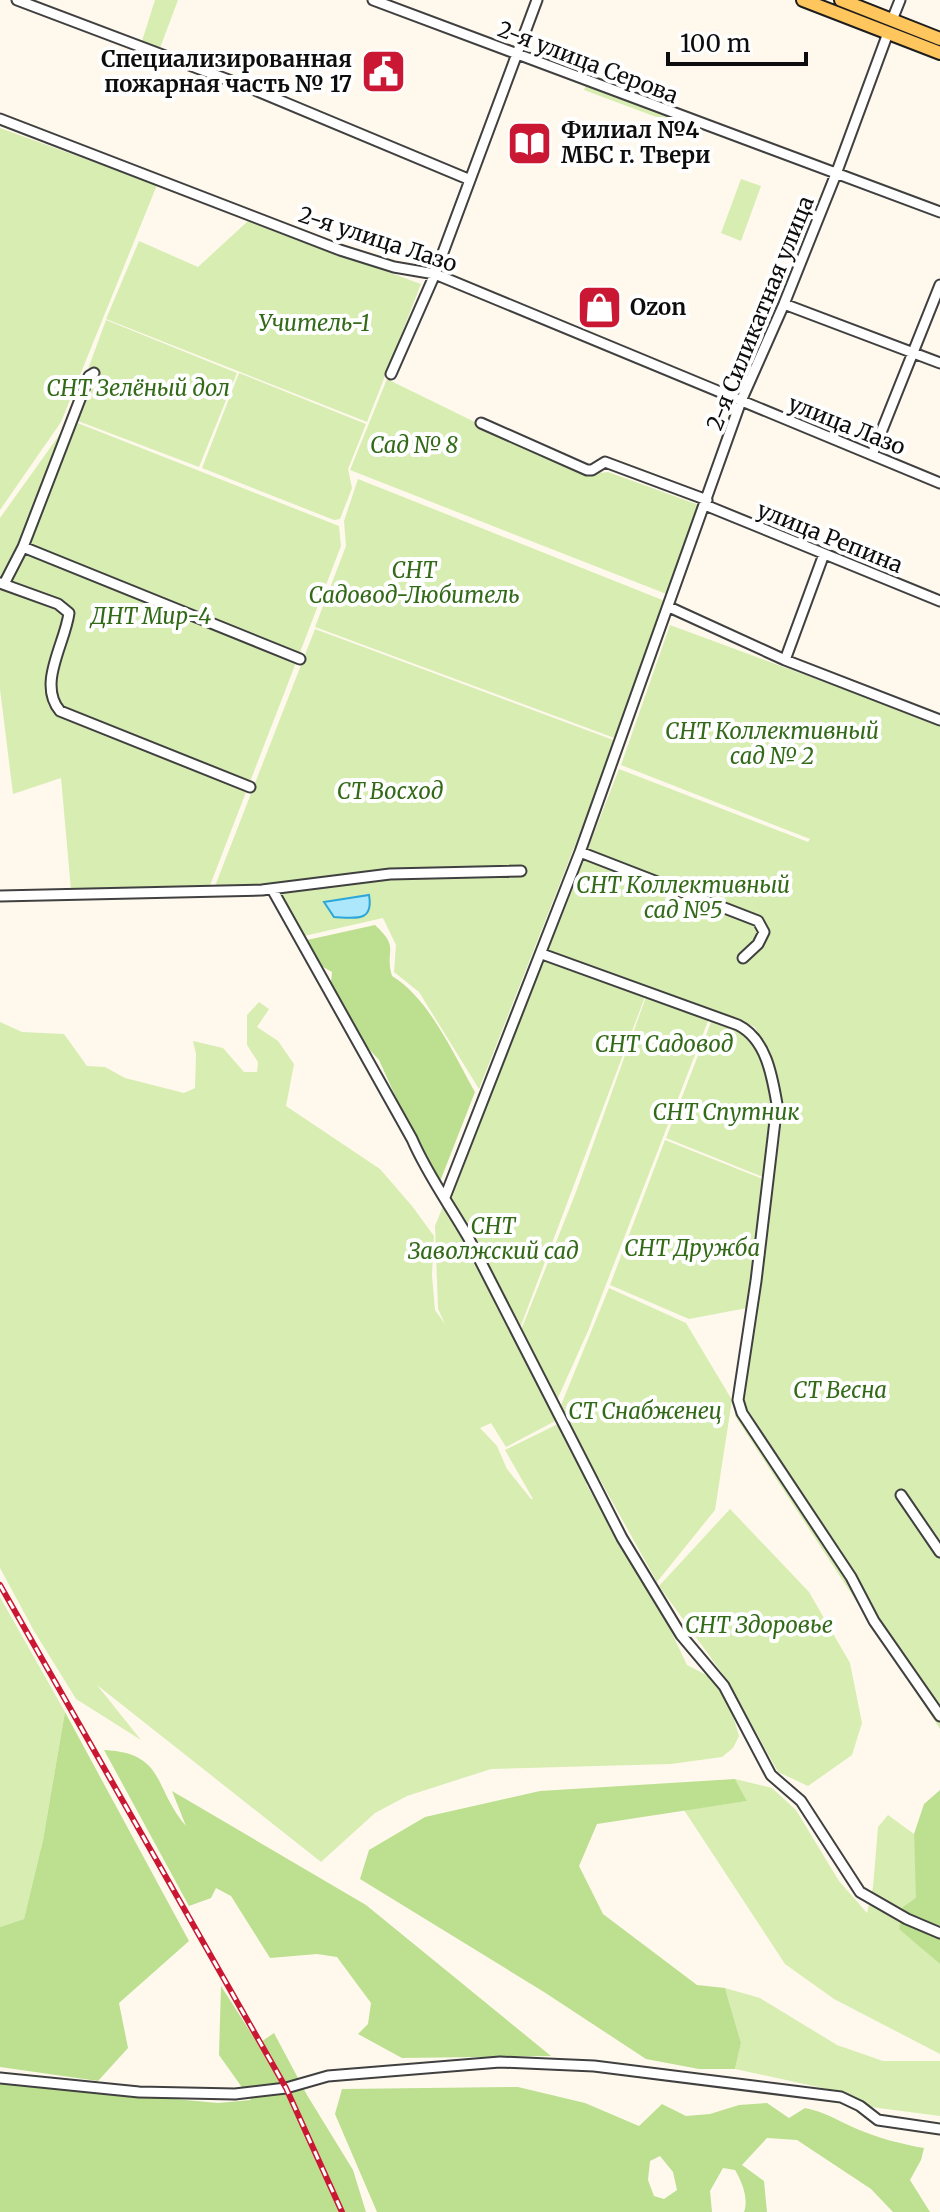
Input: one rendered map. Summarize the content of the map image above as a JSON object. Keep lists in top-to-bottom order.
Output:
{
  "streets": {
    "street": [
      "2-я улица Серова",
      "2-я улица Лазо",
      "2-я Силикатная улица",
      "улица Лазо",
      "улица Репина"
    ]
  },
  "crossings": [
    ["2-я улица Серова", "2-я Силикатная улица"],
    ["2-я улица Лазо", "2-я Силикатная улица"],
    ["2-я улица Лазо", "улица Лазо"],
    ["2-я Силикатная улица", "улица Лазо"],
    ["2-я Силикатная улица", "улица Репина"]
  ],
  "parks": [
    "Учитель-1",
    "СНТ Зелёный дол",
    "Сад № 8",
    "СНТ Садовод-Любитель",
    "ДНТ Мир-4",
    "СНТ Коллективный сад № 2",
    "СТ Восход",
    "СНТ Коллективный сад №5",
    "СНТ Садовод",
    "СНТ Спутник",
    "СНТ Заволжский сад",
    "СНТ Дружба",
    "СТ Весна",
    "СТ Снабженец",
    "СНТ Здоровье"
  ],
  "places": {
    "public building": ["Специализированная пожарная часть № 17"],
    "library": ["Филиал №4 МБС г. Твери"],
    "shop": ["Ozon"]
  },
  "scale_bar": "100 m"
}
